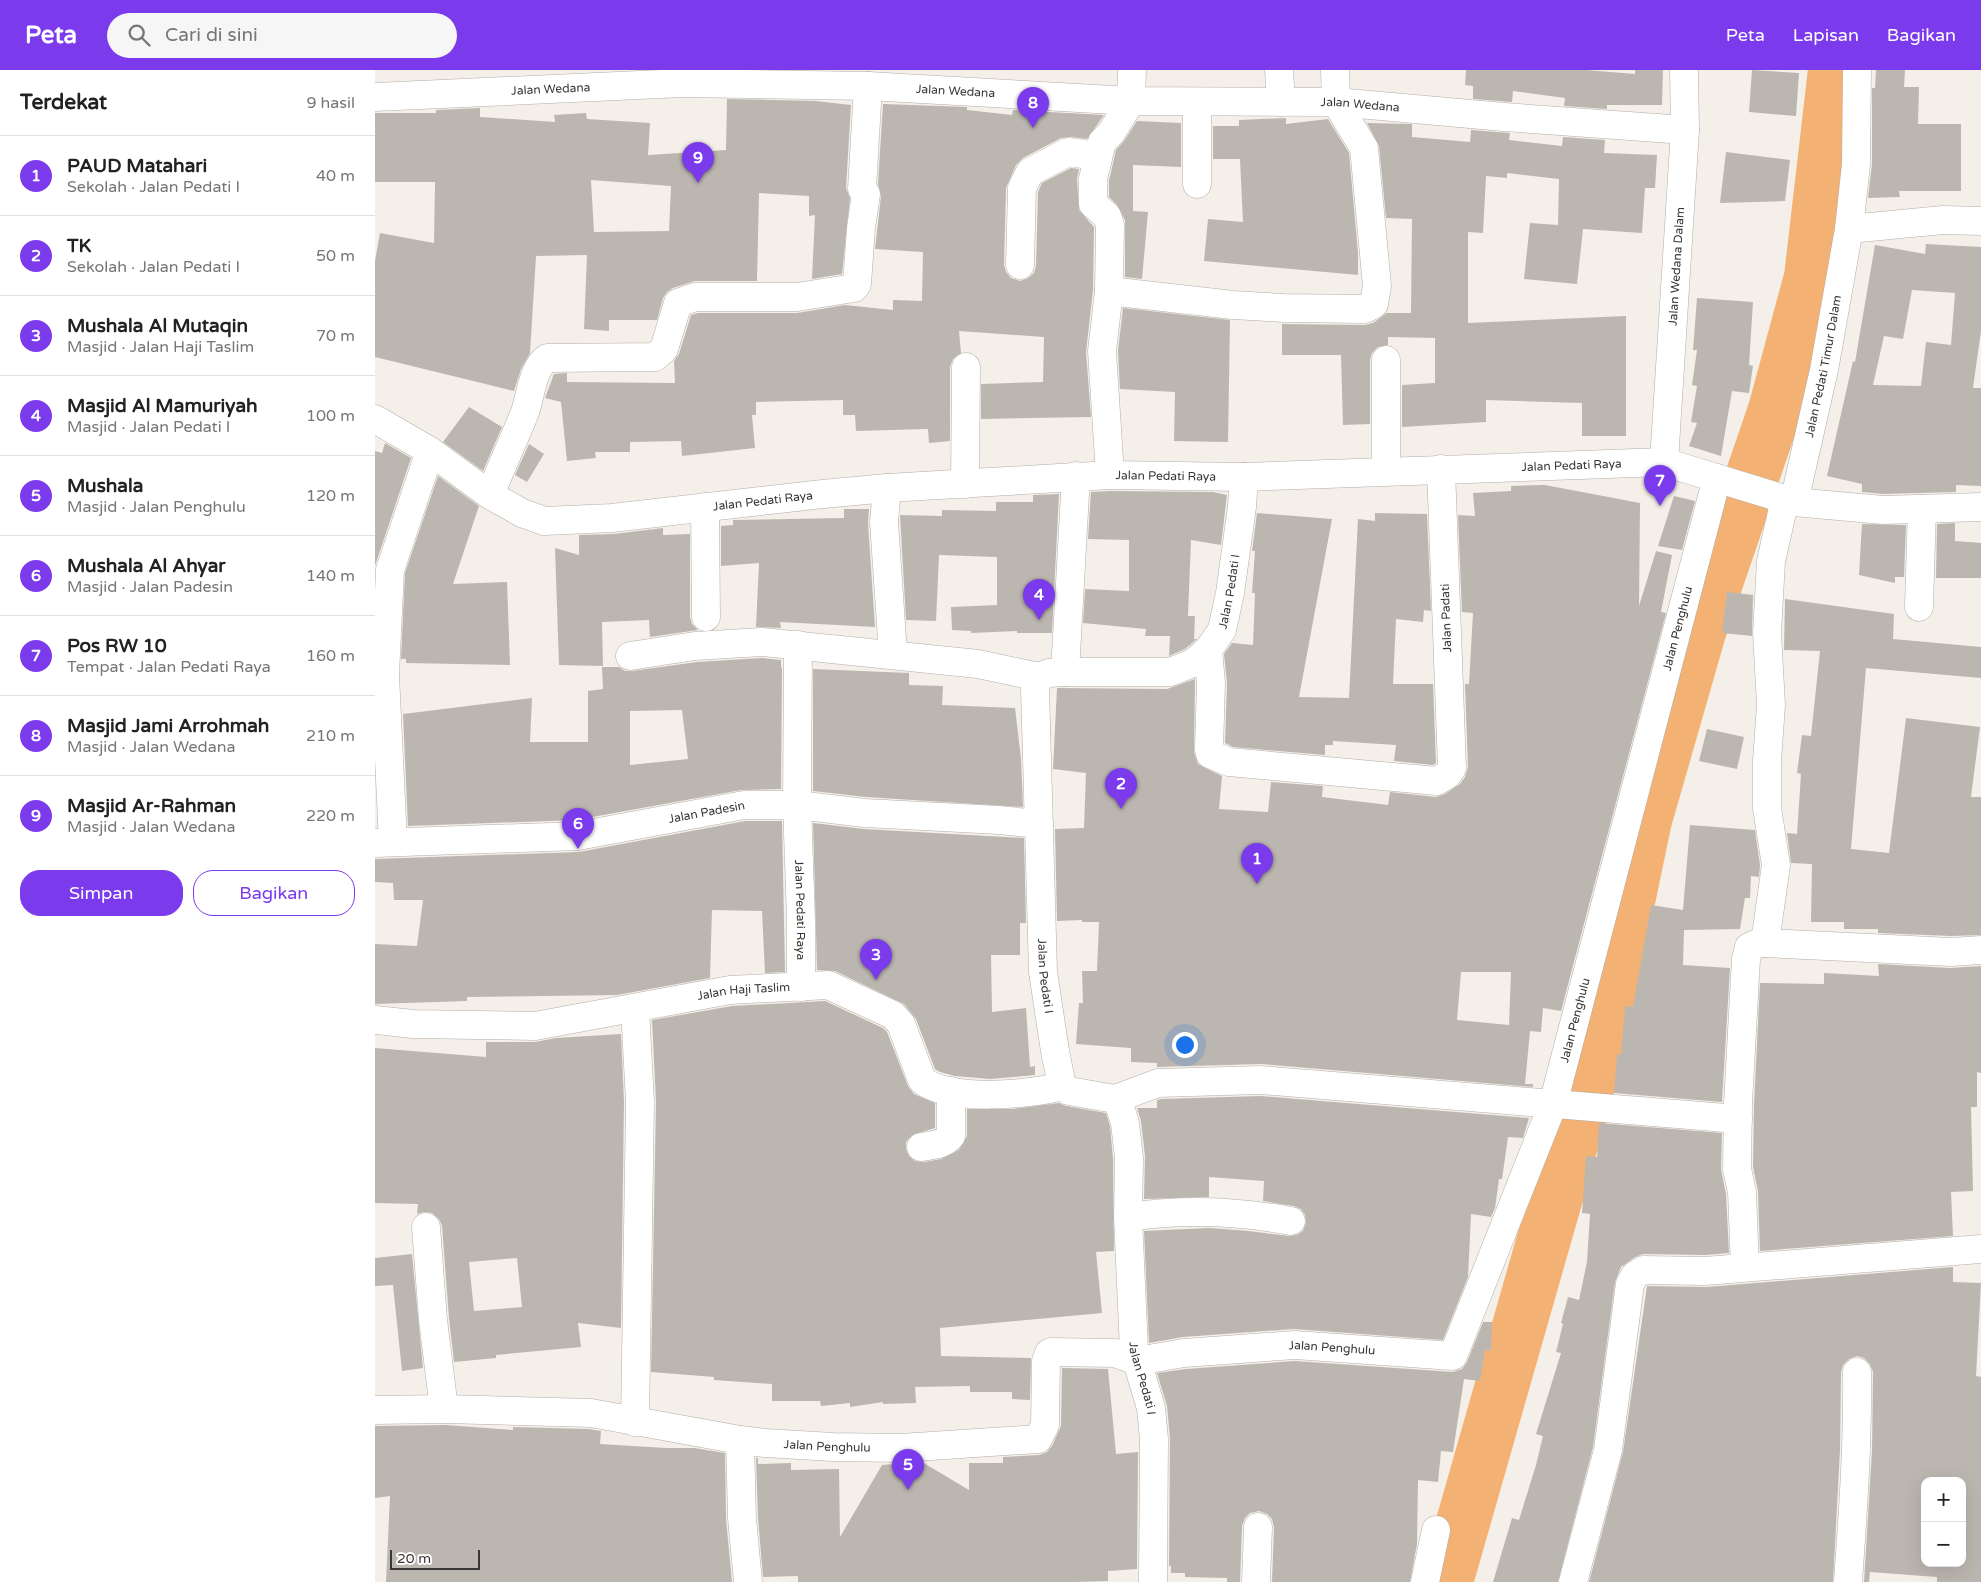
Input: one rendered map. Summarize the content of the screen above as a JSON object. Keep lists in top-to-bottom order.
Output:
{
  "streets": {
    "street": [
      "Jalan Wedana",
      "Jalan Wedana Dalam",
      "Jalan Pedati Timur Dalam",
      "Jalan Pedati Raya",
      "Jalan Pedati I",
      "Jalan Padati",
      "Jalan Penghulu",
      "Jalan Padesin",
      "Jalan Haji Taslim"
    ]
  },
  "crossings": [
    ["Jalan Wedana", "Jalan Wedana Dalam"],
    ["Jalan Wedana Dalam", "Jalan Pedati Raya"],
    ["Jalan Pedati Timur Dalam", "Jalan Pedati Raya"],
    ["Jalan Pedati Raya", "Jalan Pedati I"],
    ["Jalan Pedati Raya", "Jalan Padati"],
    ["Jalan Pedati Raya", "Jalan Penghulu"],
    ["Jalan Pedati Raya", "Jalan Padesin"],
    ["Jalan Pedati Raya", "Jalan Haji Taslim"],
    ["Jalan Pedati I", "Jalan Padati"],
    ["Jalan Pedati I", "Jalan Penghulu"],
    ["Jalan Pedati I", "Jalan Padesin"],
    ["Jalan Pedati I", "Jalan Haji Taslim"]
  ],
  "scale_bar": "20 m",
  "page": {
    "header": "Peta",
    "search": "Cari di sini",
    "nav": ["Peta", "Lapisan", "Bagikan"],
    "heading": ["Terdekat", "9 hasil"],
    "pins": [
      "8",
      "9",
      "7",
      "4",
      "2",
      "6",
      "1",
      "3",
      "5"
    ],
    "list": [
      {
        "mark": "1",
        "name": "PAUD Matahari",
        "note": "Sekolah · Jalan Pedati I",
        "value": "40 m"
      },
      {
        "mark": "2",
        "name": "TK",
        "note": "Sekolah · Jalan Pedati I",
        "value": "50 m"
      },
      {
        "mark": "3",
        "name": "Mushala Al Mutaqin",
        "note": "Masjid · Jalan Haji Taslim",
        "value": "70 m"
      },
      {
        "mark": "4",
        "name": "Masjid Al Mamuriyah",
        "note": "Masjid · Jalan Pedati I",
        "value": "100 m"
      },
      {
        "mark": "5",
        "name": "Mushala",
        "note": "Masjid · Jalan Penghulu",
        "value": "120 m"
      },
      {
        "mark": "6",
        "name": "Mushala Al Ahyar",
        "note": "Masjid · Jalan Padesin",
        "value": "140 m"
      },
      {
        "mark": "7",
        "name": "Pos RW 10",
        "note": "Tempat · Jalan Pedati Raya",
        "value": "160 m"
      },
      {
        "mark": "8",
        "name": "Masjid Jami Arrohmah",
        "note": "Masjid · Jalan Wedana",
        "value": "210 m"
      },
      {
        "mark": "9",
        "name": "Masjid Ar-Rahman",
        "note": "Masjid · Jalan Wedana",
        "value": "220 m"
      }
    ],
    "buttons": ["Simpan", "Bagikan"],
    "map_buttons": ["+", "−"],
    "scale": "20 m"
  }
}
